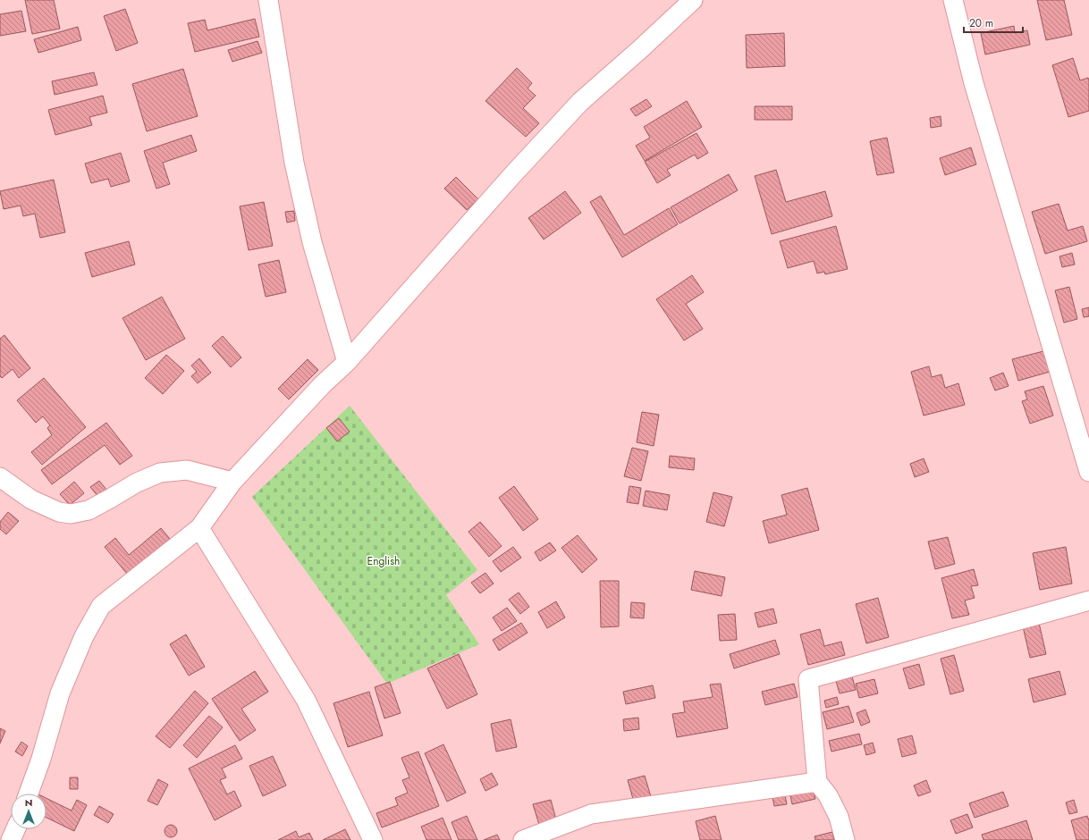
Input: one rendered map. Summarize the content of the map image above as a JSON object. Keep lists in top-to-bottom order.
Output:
{
  "parks": ["English"],
  "scale_bar": "20 m",
  "north": "top"
}
